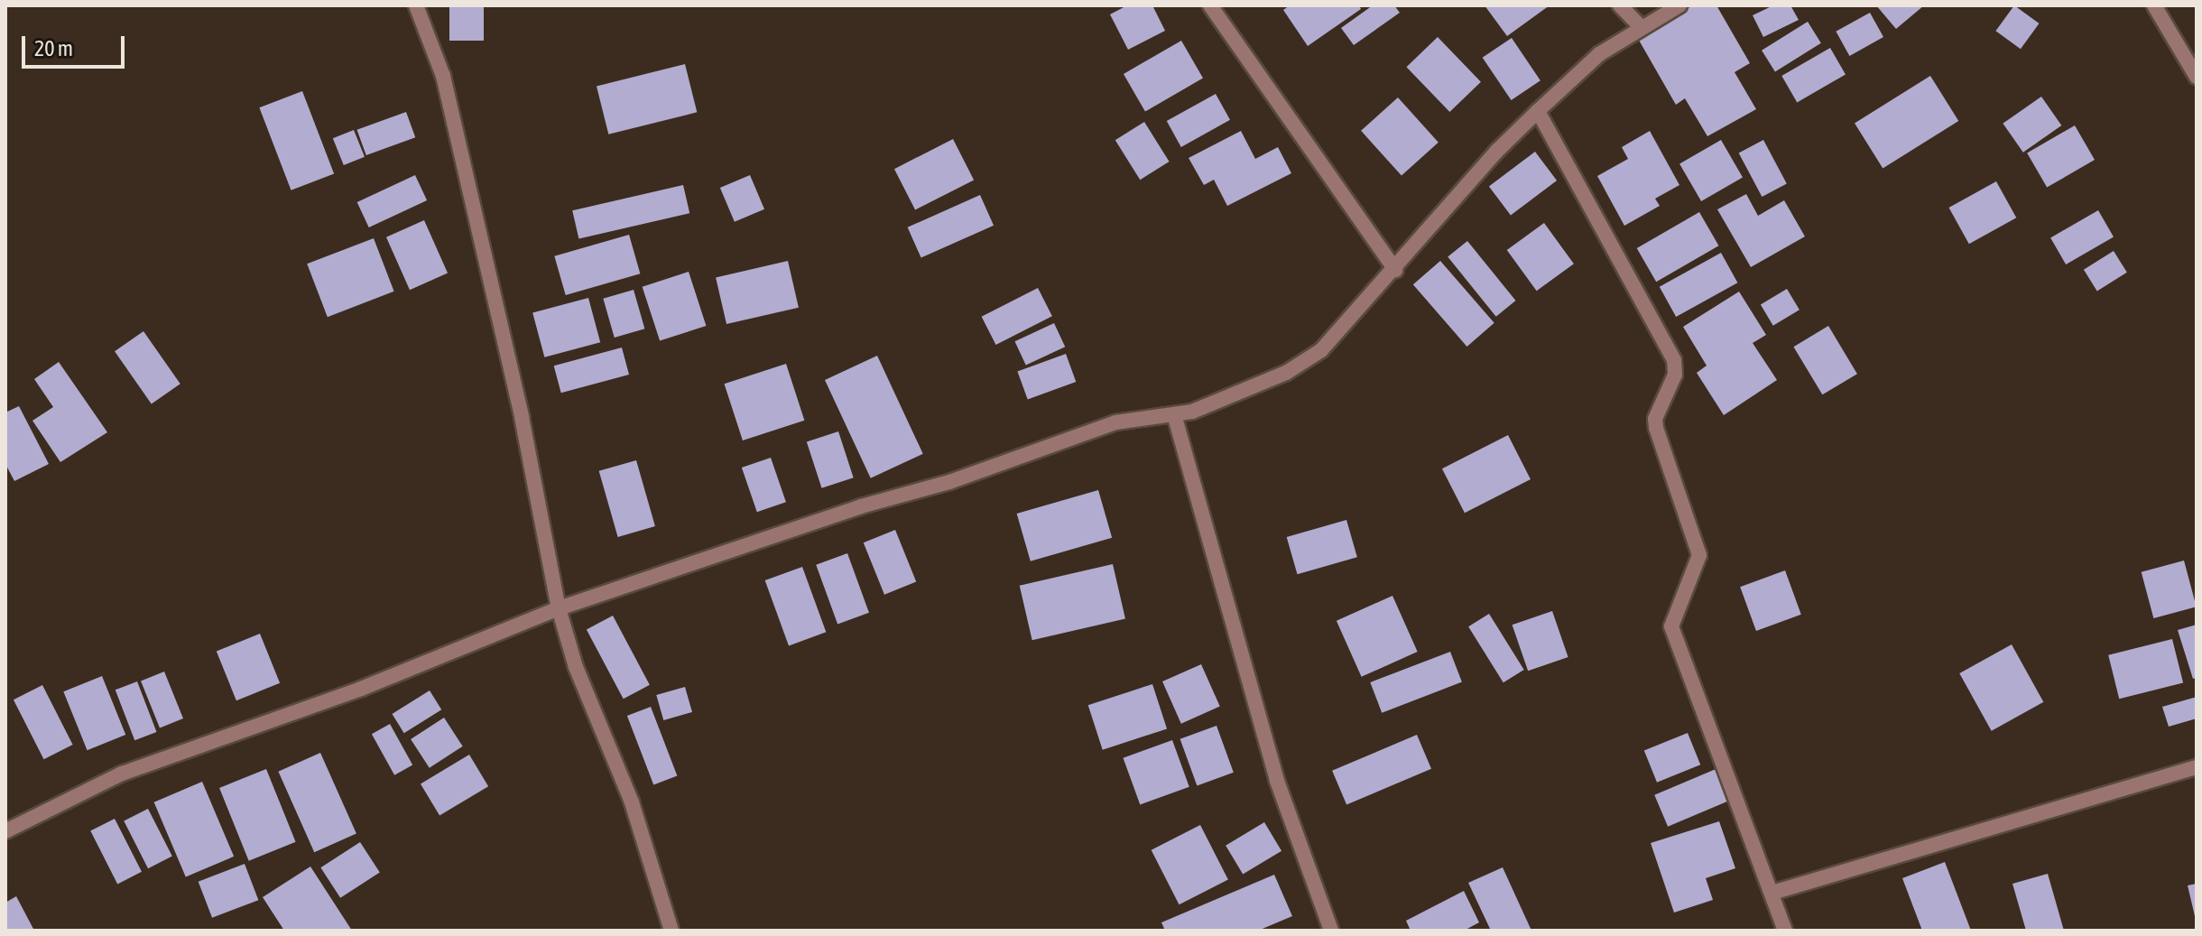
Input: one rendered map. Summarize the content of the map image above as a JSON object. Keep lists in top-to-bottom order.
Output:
{
  "scale_bar": "20 m"
}
